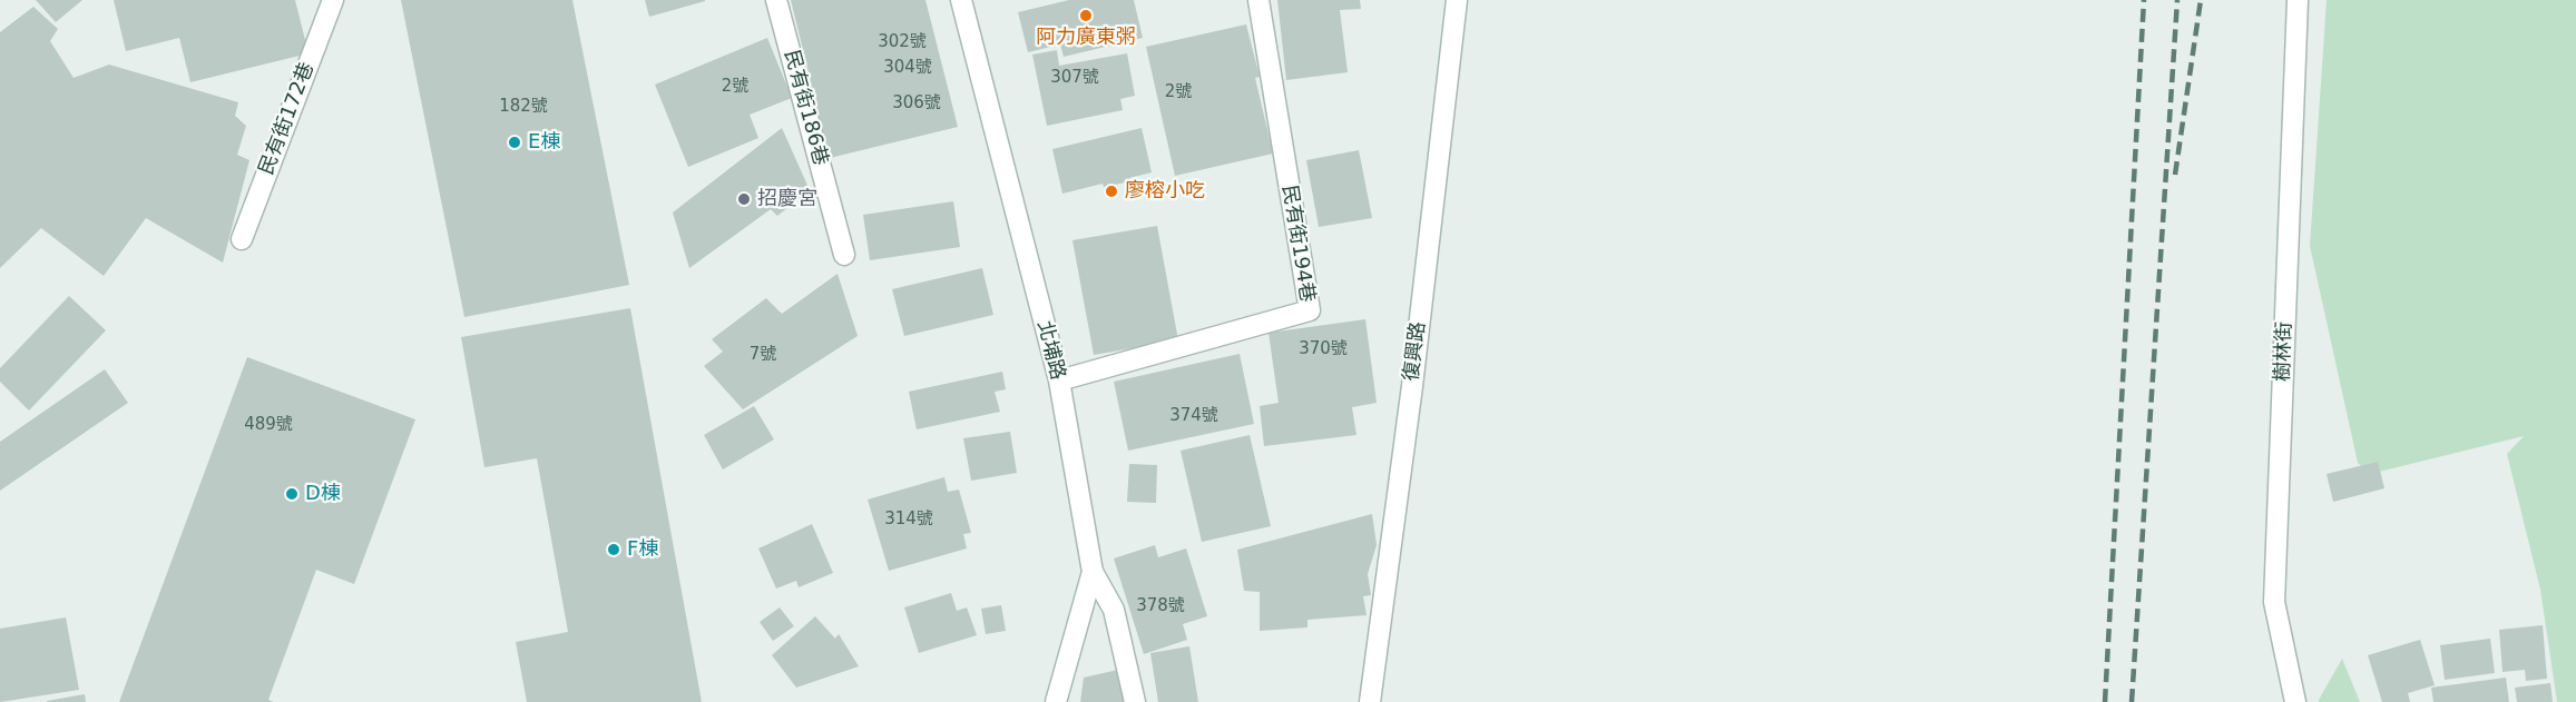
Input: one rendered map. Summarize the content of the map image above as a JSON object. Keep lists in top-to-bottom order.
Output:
{
  "streets": {
    "street": [
      "民有街186巷",
      "民有街172巷",
      "民有街194巷",
      "北埔路",
      "復興路",
      "樹林街"
    ]
  },
  "crossings": [
    ["民有街194巷", "北埔路"]
  ],
  "places": [
    "阿力廣東粥",
    "E棟",
    "廖榕小吃",
    "招慶宮",
    "D棟",
    "F棟"
  ],
  "house_numbers": [
    "302號",
    "304號",
    "307號",
    "2號",
    "2號",
    "306號",
    "182號",
    "370號",
    "7號",
    "374號",
    "489號",
    "314號",
    "378號"
  ]
}
